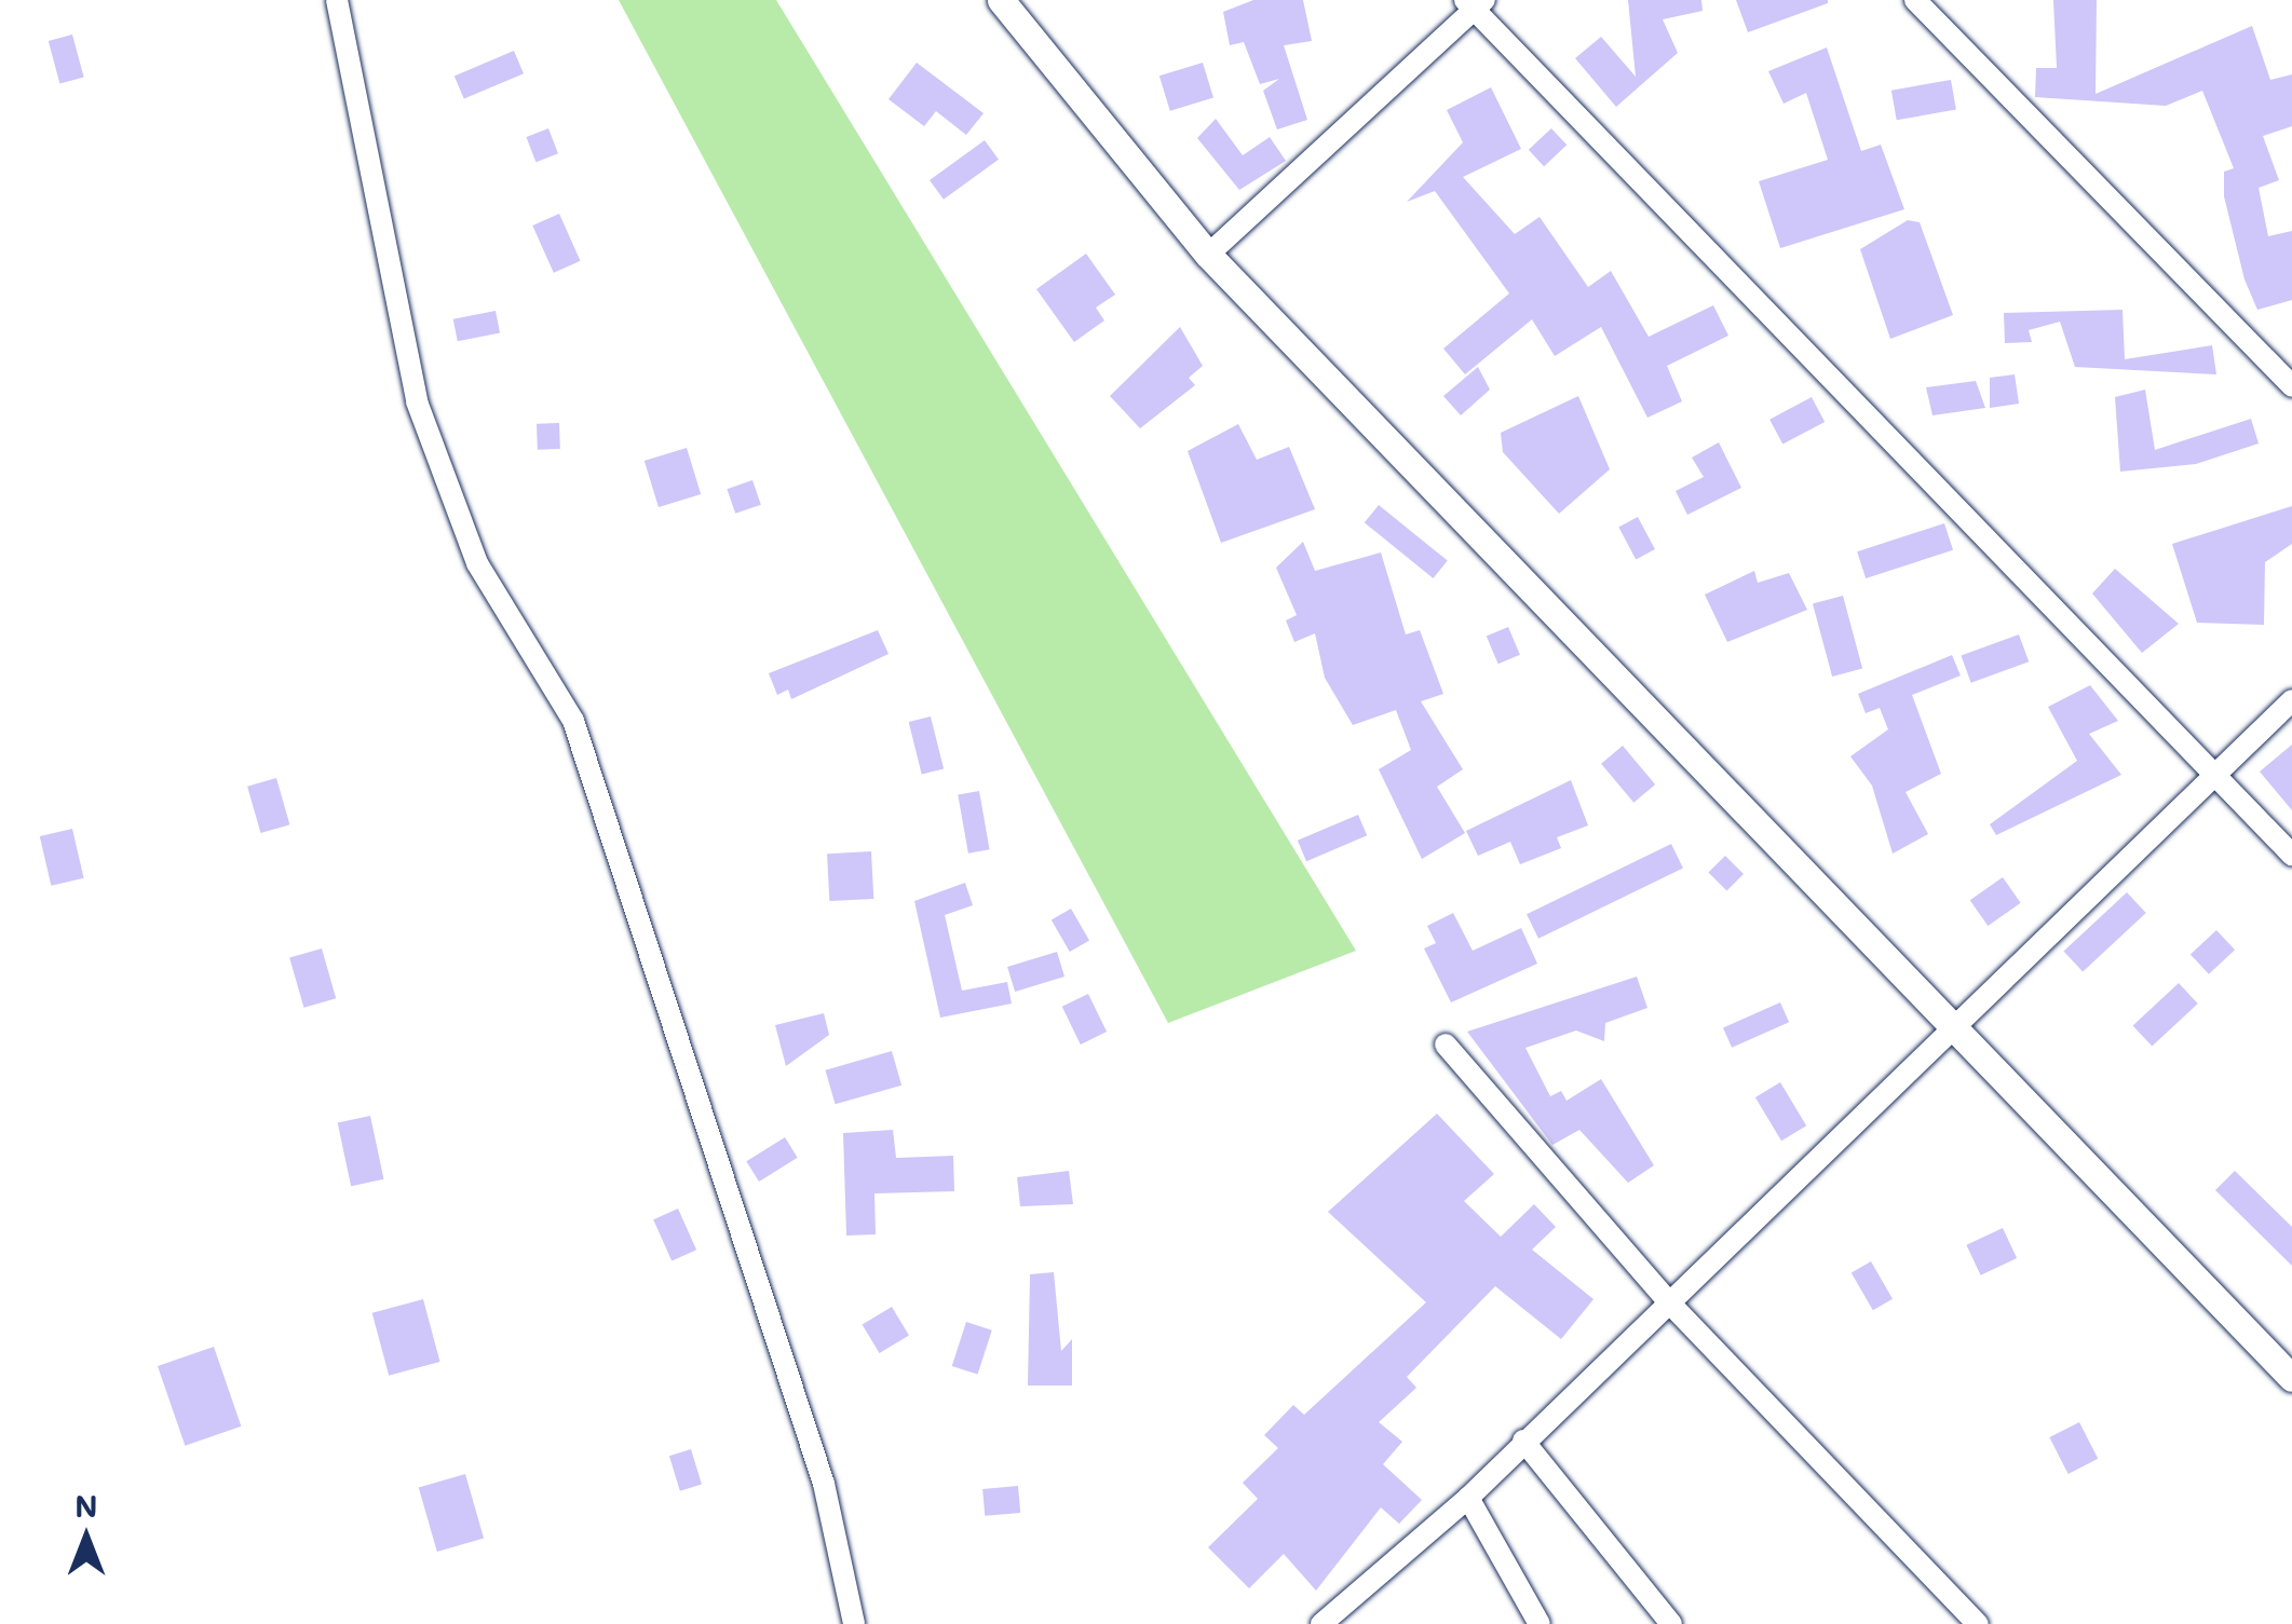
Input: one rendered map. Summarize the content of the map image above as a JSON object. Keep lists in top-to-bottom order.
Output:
{
  "north": "top"
}
